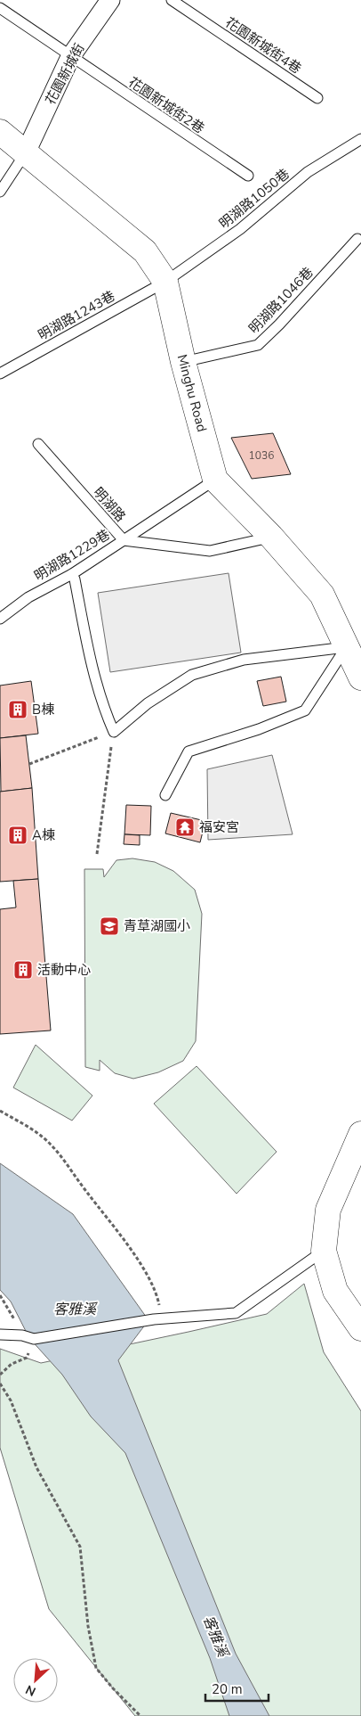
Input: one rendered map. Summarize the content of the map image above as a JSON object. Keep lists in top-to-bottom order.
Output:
{
  "streets": {
    "street": ["花園新城街", "Minghu Road"],
    "lane": [
      "花園新城街4巷",
      "花園新城街2巷",
      "明湖路1050巷",
      "明湖路1046巷",
      "明湖路1243巷",
      "明湖路",
      "明湖路1229巷"
    ]
  },
  "crossings": [
    ["花園新城街", "花園新城街2巷"],
    ["花園新城街", "Minghu Road"],
    ["明湖路1050巷", "明湖路1243巷"],
    ["明湖路1050巷", "Minghu Road"],
    ["明湖路1046巷", "Minghu Road"],
    ["明湖路1243巷", "Minghu Road"],
    ["Minghu Road", "明湖路"],
    ["Minghu Road", "明湖路1229巷"],
    ["明湖路", "明湖路1229巷"]
  ],
  "water": ["客雅溪"],
  "places": {
    "building": ["B棟", "A棟", "活動中心"],
    "temple": ["福安宮"],
    "school or university": ["青草湖國小"]
  },
  "house_numbers": ["1036"],
  "scale_bar": "20 m",
  "north": "bottom left"
}
